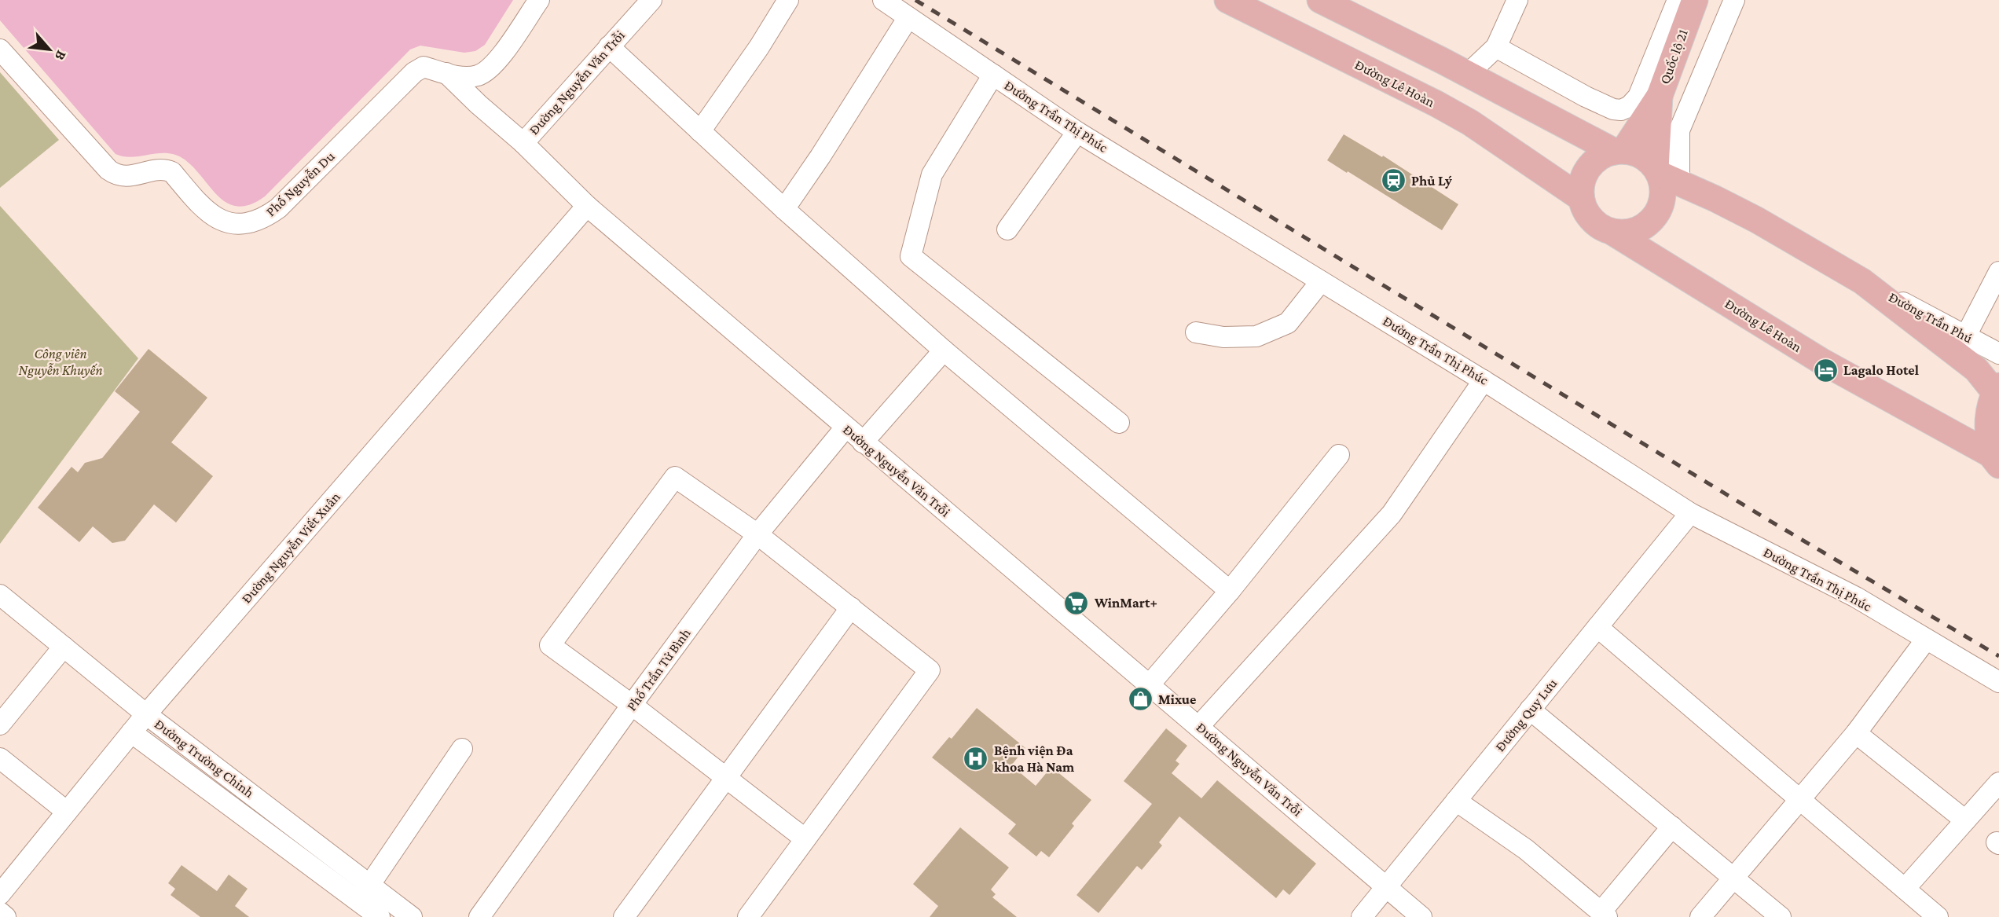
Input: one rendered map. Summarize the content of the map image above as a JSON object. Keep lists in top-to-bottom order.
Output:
{
  "streets": {
    "main road": ["Quốc lộ 21", "Đường Lê Hoàn"],
    "street": [
      "Đường Nguyễn Văn Trỗi",
      "Đường Trần Thị Phúc",
      "Phố Nguyễn Du",
      "Đường Trần Phú",
      "Đường Nguyễn Viết Xuân",
      "Phố Trần Tử Bình",
      "Đường Quy Lưu",
      "Đường Trường Chinh"
    ]
  },
  "crossings": [
    ["Quốc lộ 21", "Đường Lê Hoàn"],
    ["Đường Nguyễn Văn Trỗi", "Đường Nguyễn Viết Xuân"],
    ["Đường Nguyễn Văn Trỗi", "Phố Trần Tử Bình"],
    ["Đường Nguyễn Văn Trỗi", "Đường Quy Lưu"],
    ["Đường Trần Thị Phúc", "Đường Quy Lưu"],
    ["Đường Nguyễn Viết Xuân", "Đường Trường Chinh"]
  ],
  "parks": ["Công viên Nguyễn Khuyến"],
  "places": {
    "station": ["Phủ Lý"],
    "hotel": ["Lagalo Hotel"],
    "supermarket": ["WinMart+"],
    "shop": ["Mixue"],
    "hospital": ["Bệnh viện Đa khoa Hà Nam"]
  },
  "north": "bottom right"
}
